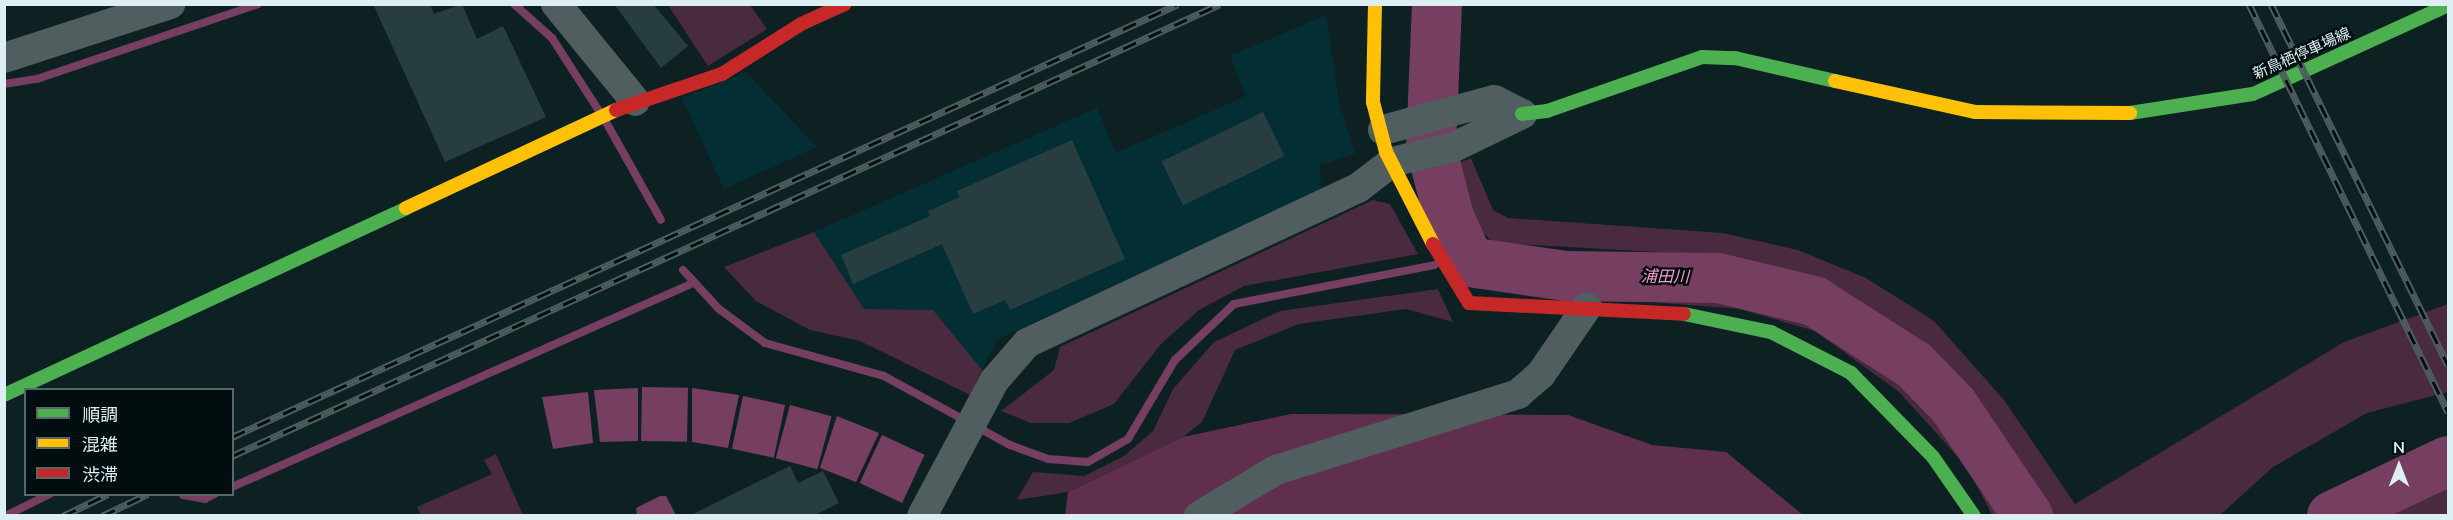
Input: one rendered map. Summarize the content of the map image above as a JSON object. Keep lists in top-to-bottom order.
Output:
{
  "streets": {
    "street": ["新鳥栖停車場線"]
  },
  "water": ["浦田川"],
  "legend": ["順調", "混雑", "渋滞"],
  "north": "top"
}
